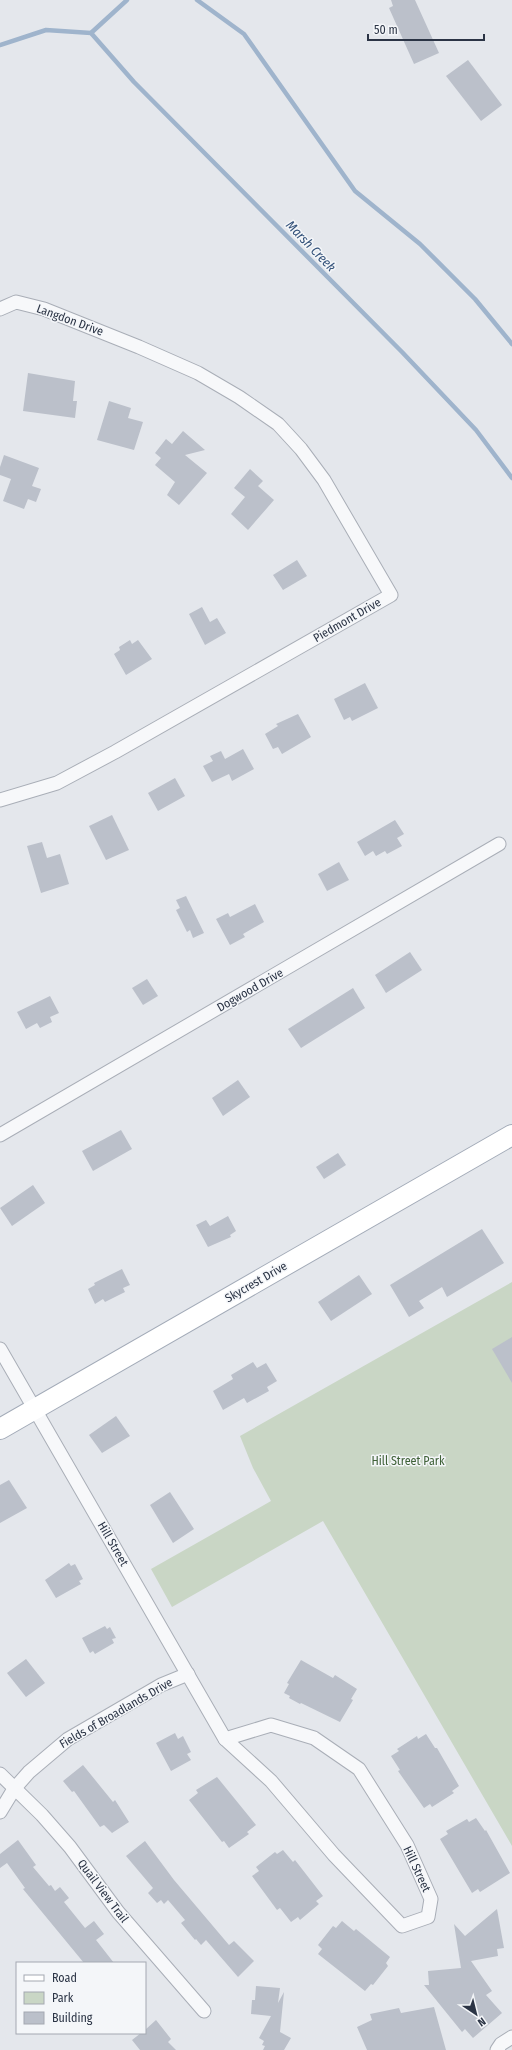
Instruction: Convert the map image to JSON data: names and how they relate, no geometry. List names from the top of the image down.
{
  "streets": {
    "main road": ["Skycrest Drive"],
    "street": [
      "Langdon Drive",
      "Piedmont Drive",
      "Dogwood Drive",
      "Hill Street",
      "Fields of Broadlands Drive",
      "Quail View Trail"
    ]
  },
  "crossings": [
    ["Langdon Drive", "Piedmont Drive"],
    ["Skycrest Drive", "Hill Street"],
    ["Hill Street", "Fields of Broadlands Drive"],
    ["Fields of Broadlands Drive", "Quail View Trail"]
  ],
  "water": ["Marsh Creek"],
  "parks": ["Hill Street Park"],
  "legend": ["Road", "Park", "Building"],
  "scale_bar": "50 m",
  "north": "bottom right"
}
